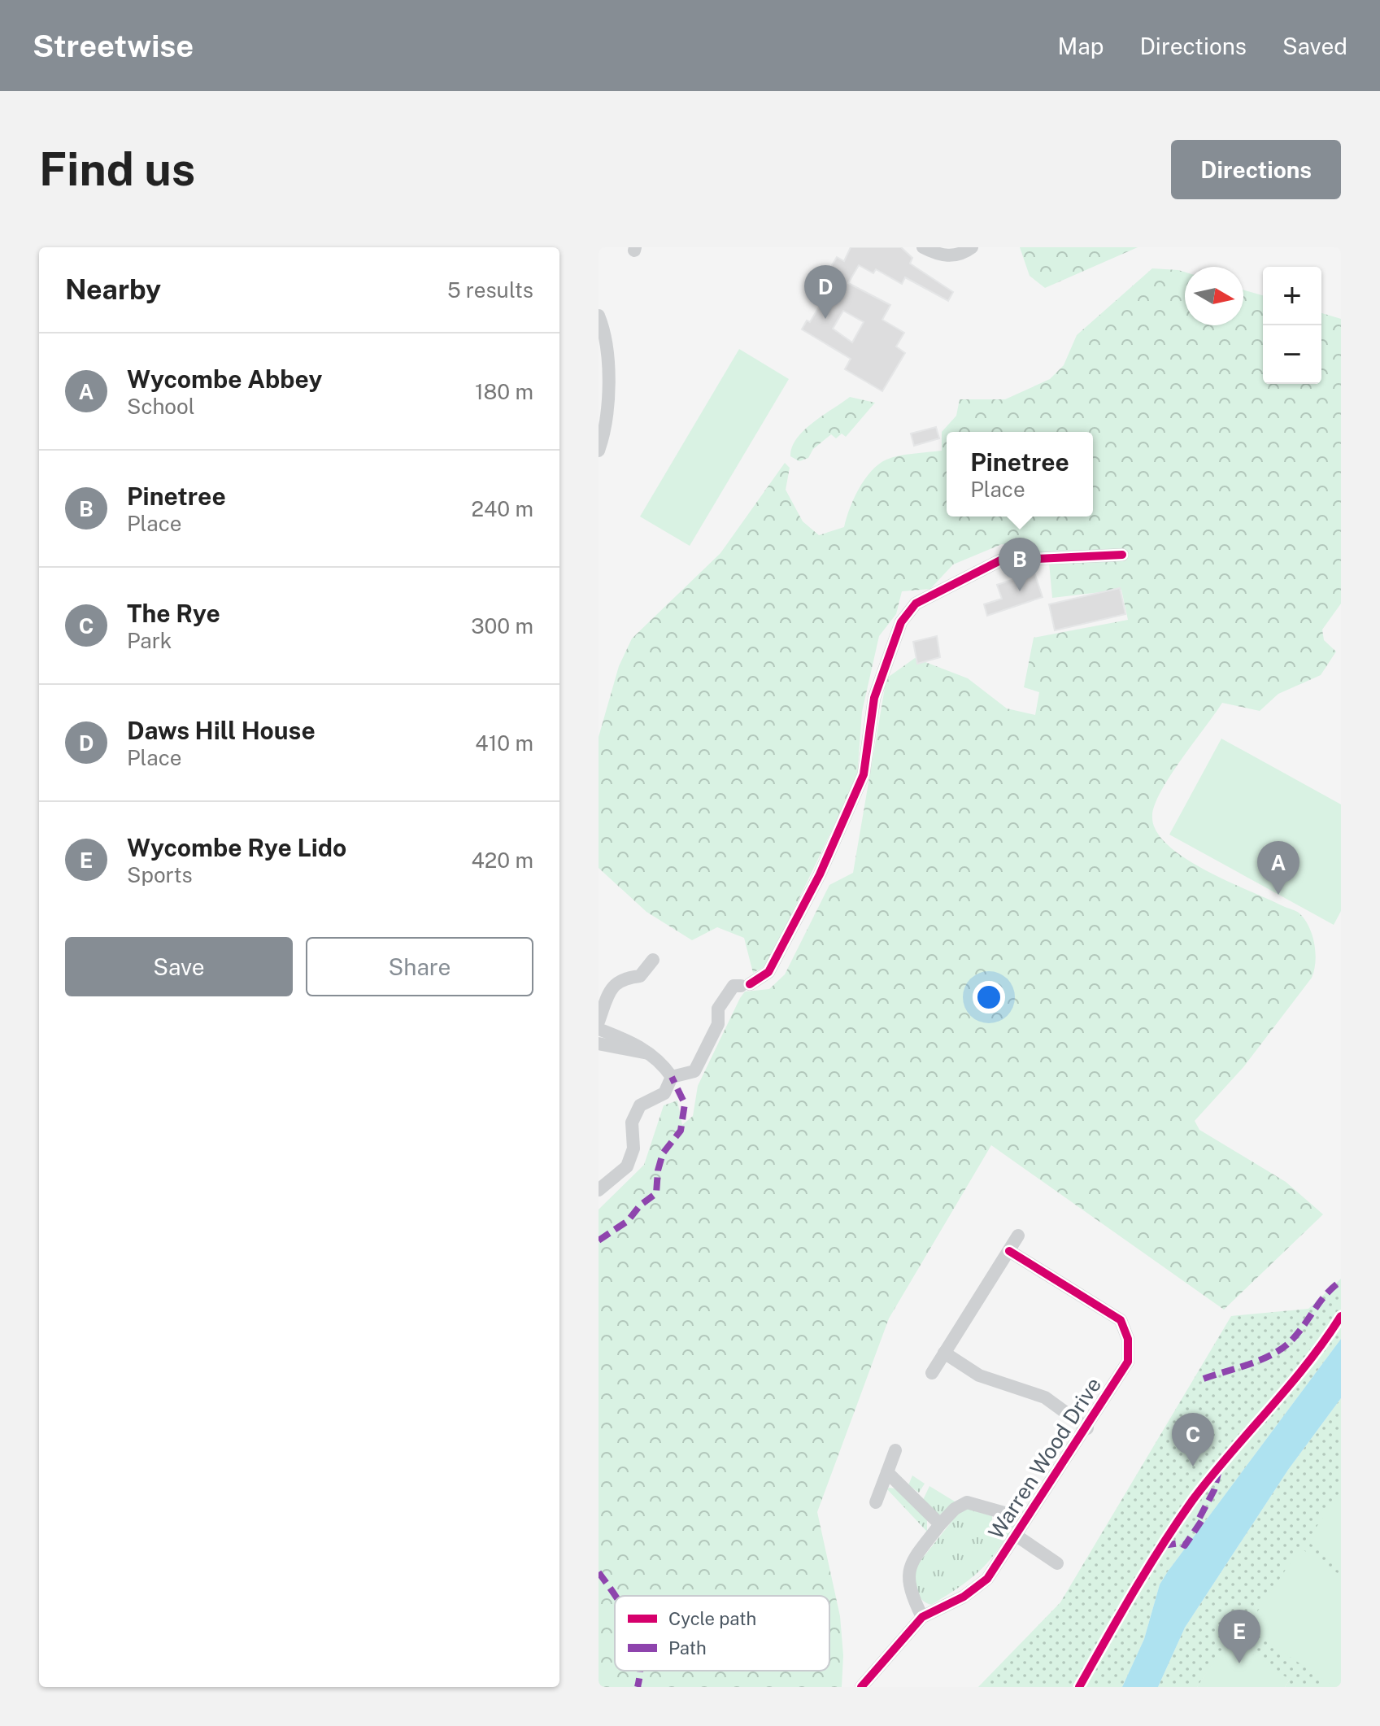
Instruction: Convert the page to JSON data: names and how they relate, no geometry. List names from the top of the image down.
{
  "streets": {
    "street": ["Warren Wood Drive"]
  },
  "legend": ["Cycle path", "Path"],
  "north": "right",
  "page": {
    "header": "Streetwise",
    "nav": ["Map", "Directions", "Saved"],
    "buttons": [
      "Directions",
      ["Save", "Share"]
    ],
    "title": "Find us",
    "heading": ["Nearby", "5 results"],
    "pins": [
      "D",
      "B",
      "A",
      "C",
      "E"
    ],
    "map_buttons": ["+", "−"],
    "list": [
      {
        "mark": "A",
        "name": "Wycombe Abbey",
        "note": "School",
        "value": "180 m"
      },
      {
        "mark": "B",
        "name": "Pinetree",
        "note": "Place",
        "value": "240 m"
      },
      {
        "mark": "C",
        "name": "The Rye",
        "note": "Park",
        "value": "300 m"
      },
      {
        "mark": "D",
        "name": "Daws Hill House",
        "note": "Place",
        "value": "410 m"
      },
      {
        "mark": "E",
        "name": "Wycombe Rye Lido",
        "note": "Sports",
        "value": "420 m"
      }
    ],
    "popup": ["Pinetree", "Place"]
  }
}
